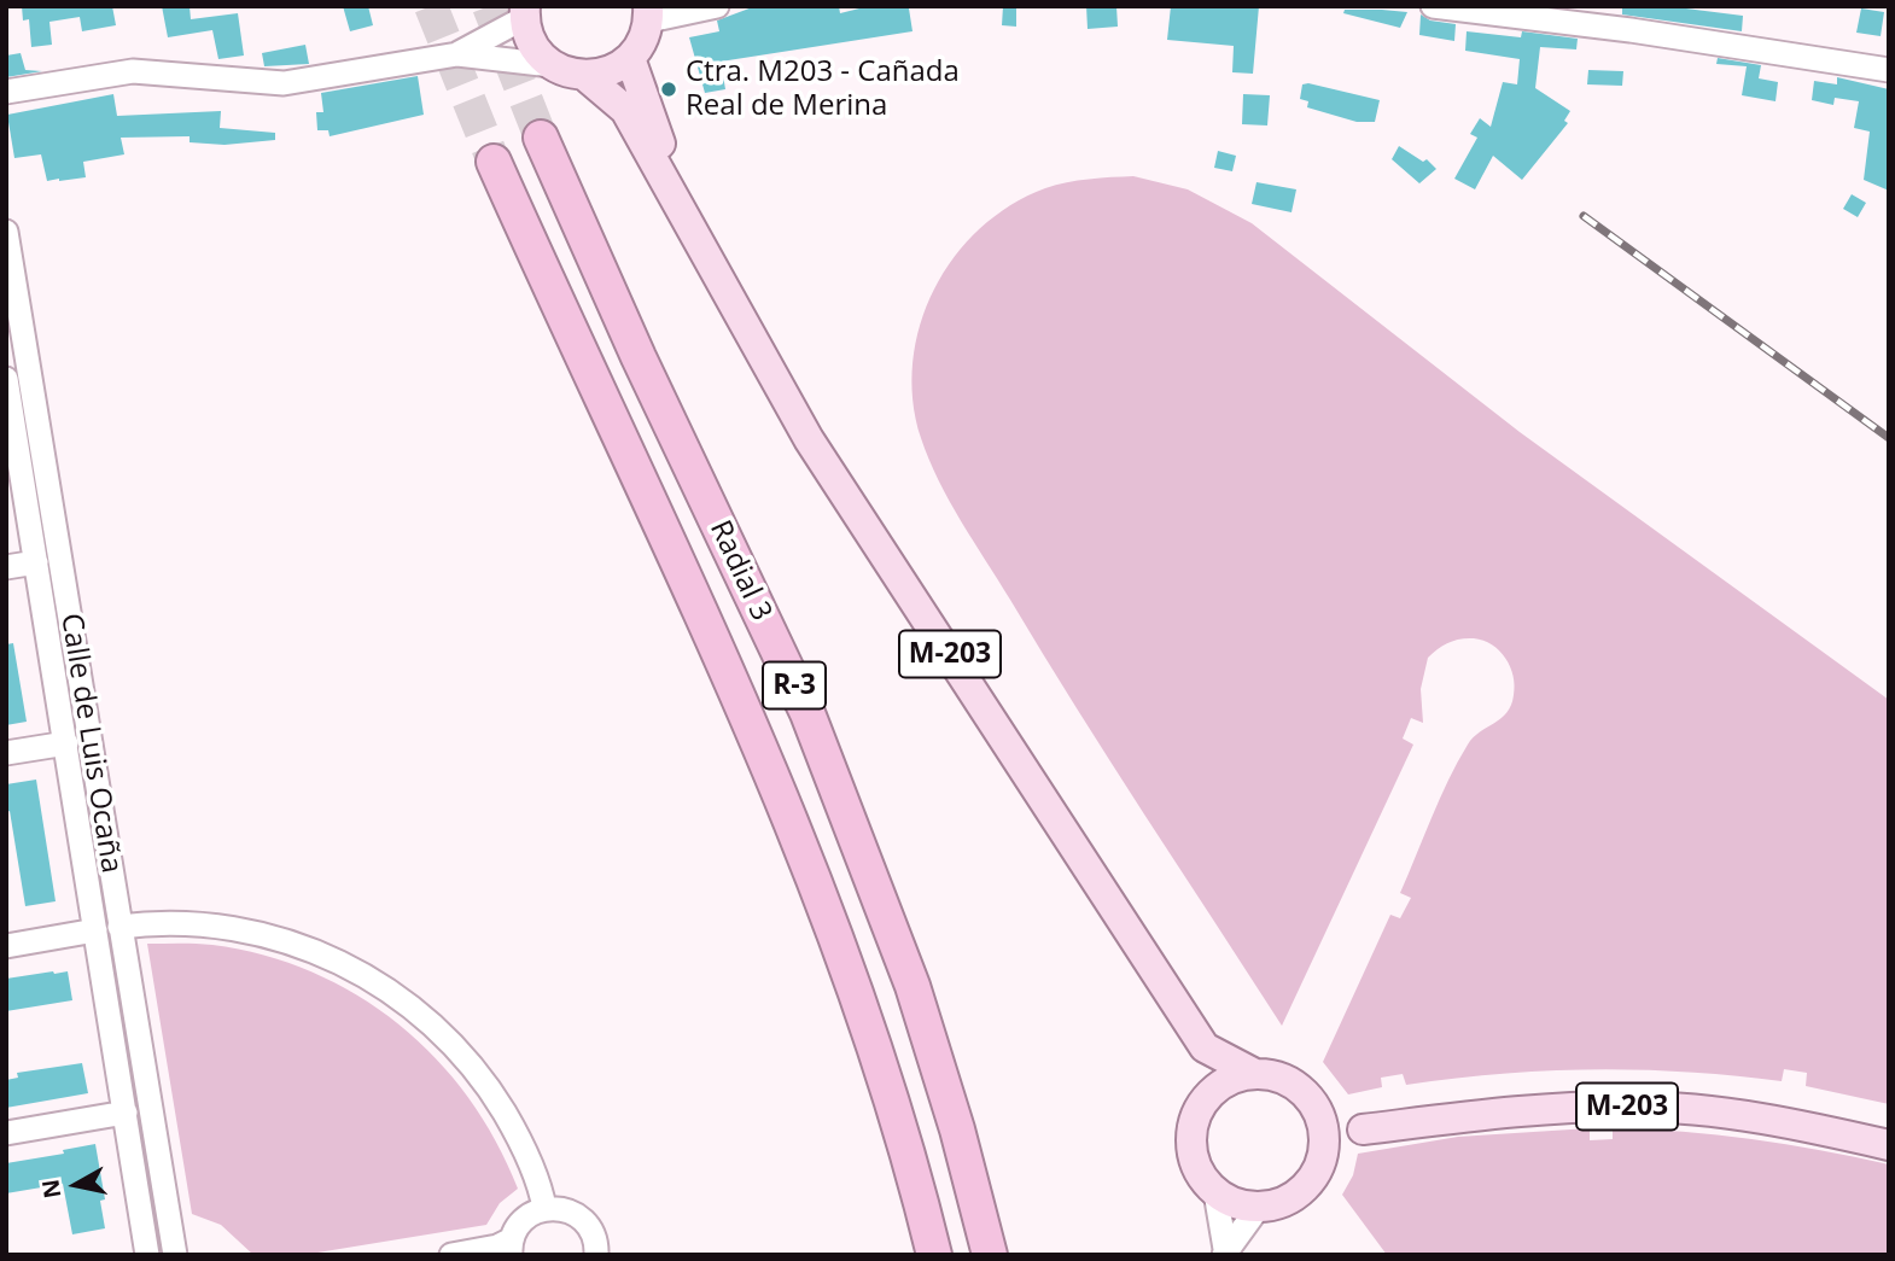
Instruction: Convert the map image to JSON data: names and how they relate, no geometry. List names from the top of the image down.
{
  "streets": {
    "highway": ["Radial 3", "R-3"],
    "main road": ["M-203"],
    "street": ["Calle de Luis Ocaña"]
  },
  "places": ["Ctra. M203 - Cañada Real de Merina"],
  "north": "left"
}
